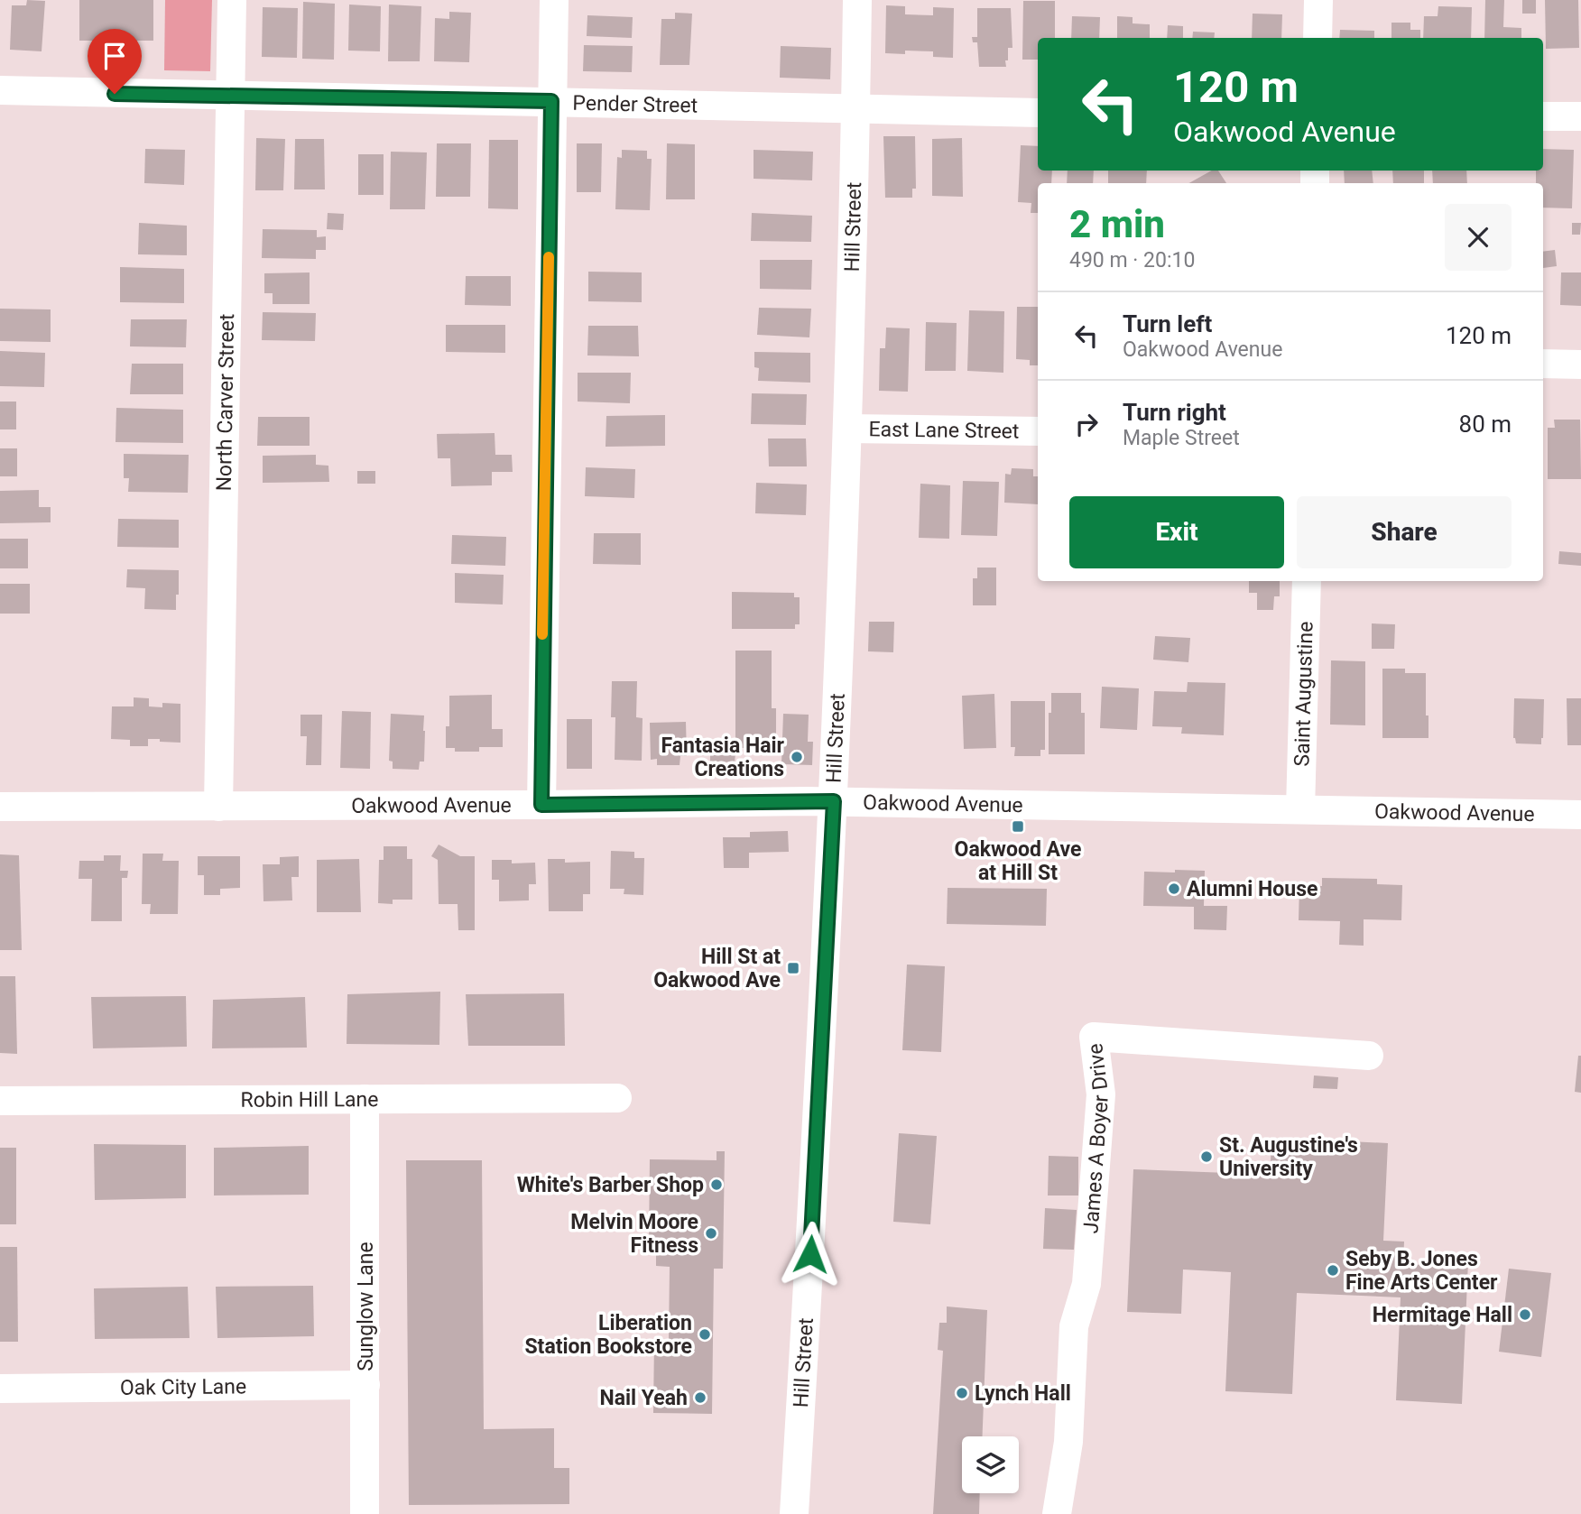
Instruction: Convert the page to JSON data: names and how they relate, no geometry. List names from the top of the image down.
{
  "streets": {
    "street": [
      "Pender Street",
      "Hill Street",
      "North Carver Street",
      "East Lane Street",
      "Saint Augustine",
      "Oakwood Avenue",
      "Robin Hill Lane",
      "James A Boyer Drive",
      "Sunglow Lane",
      "Oak City Lane"
    ]
  },
  "crossings": [
    ["Pender Street", "Hill Street"],
    ["Pender Street", "North Carver Street"],
    ["Hill Street", "East Lane Street"],
    ["Hill Street", "Oakwood Avenue"],
    ["North Carver Street", "Oakwood Avenue"],
    ["Saint Augustine", "Oakwood Avenue"],
    ["Robin Hill Lane", "Sunglow Lane"],
    ["Sunglow Lane", "Oak City Lane"]
  ],
  "places": {
    "other": [
      "Fantasia Hair Creations",
      "Alumni House",
      "St. Augustine's University",
      "White's Barber Shop",
      "Melvin Moore Fitness",
      "Seby B. Jones Fine Arts Center",
      "Hermitage Hall",
      "Liberation Station Bookstore",
      "Lynch Hall",
      "Nail Yeah"
    ],
    "transit": ["Oakwood Ave at Hill St", "Hill St at Oakwood Ave"]
  },
  "page": {
    "turn": ["120 m", "Oakwood Avenue"],
    "heading": ["2 min", "490 m · 20:10"],
    "list": [
      {
        "name": "Turn left",
        "note": "Oakwood Avenue",
        "value": "120 m"
      },
      {
        "name": "Turn right",
        "note": "Maple Street",
        "value": "80 m"
      }
    ],
    "buttons": ["Exit", "Share"]
  }
}
